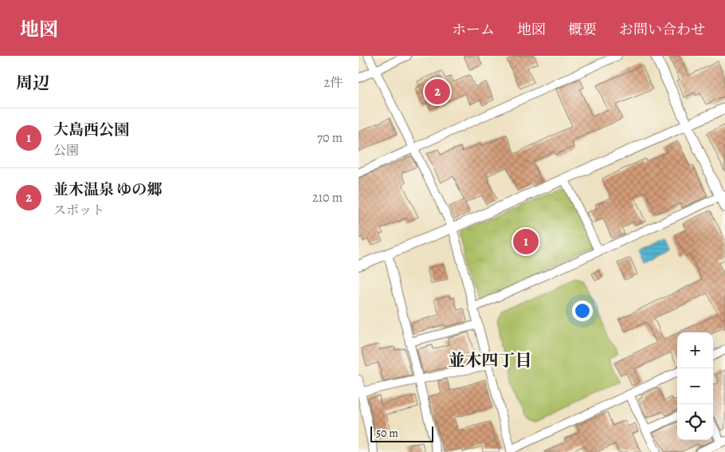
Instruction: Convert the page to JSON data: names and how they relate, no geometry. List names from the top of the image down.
{
  "districts": ["並木四丁目"],
  "scale_bar": "50 m",
  "page": {
    "header": "地図",
    "nav": [
      "ホーム",
      "地図",
      "概要",
      "お問い合わせ"
    ],
    "heading": ["周辺", "2件"],
    "pins": ["2", "1"],
    "list": [
      {
        "mark": "1",
        "name": "大島西公園",
        "note": "公園",
        "value": "70 m"
      },
      {
        "mark": "2",
        "name": "並木温泉 ゆの郷",
        "note": "スポット",
        "value": "210 m"
      }
    ],
    "map_buttons": ["+", "−"],
    "scale": "50 m"
  }
}
